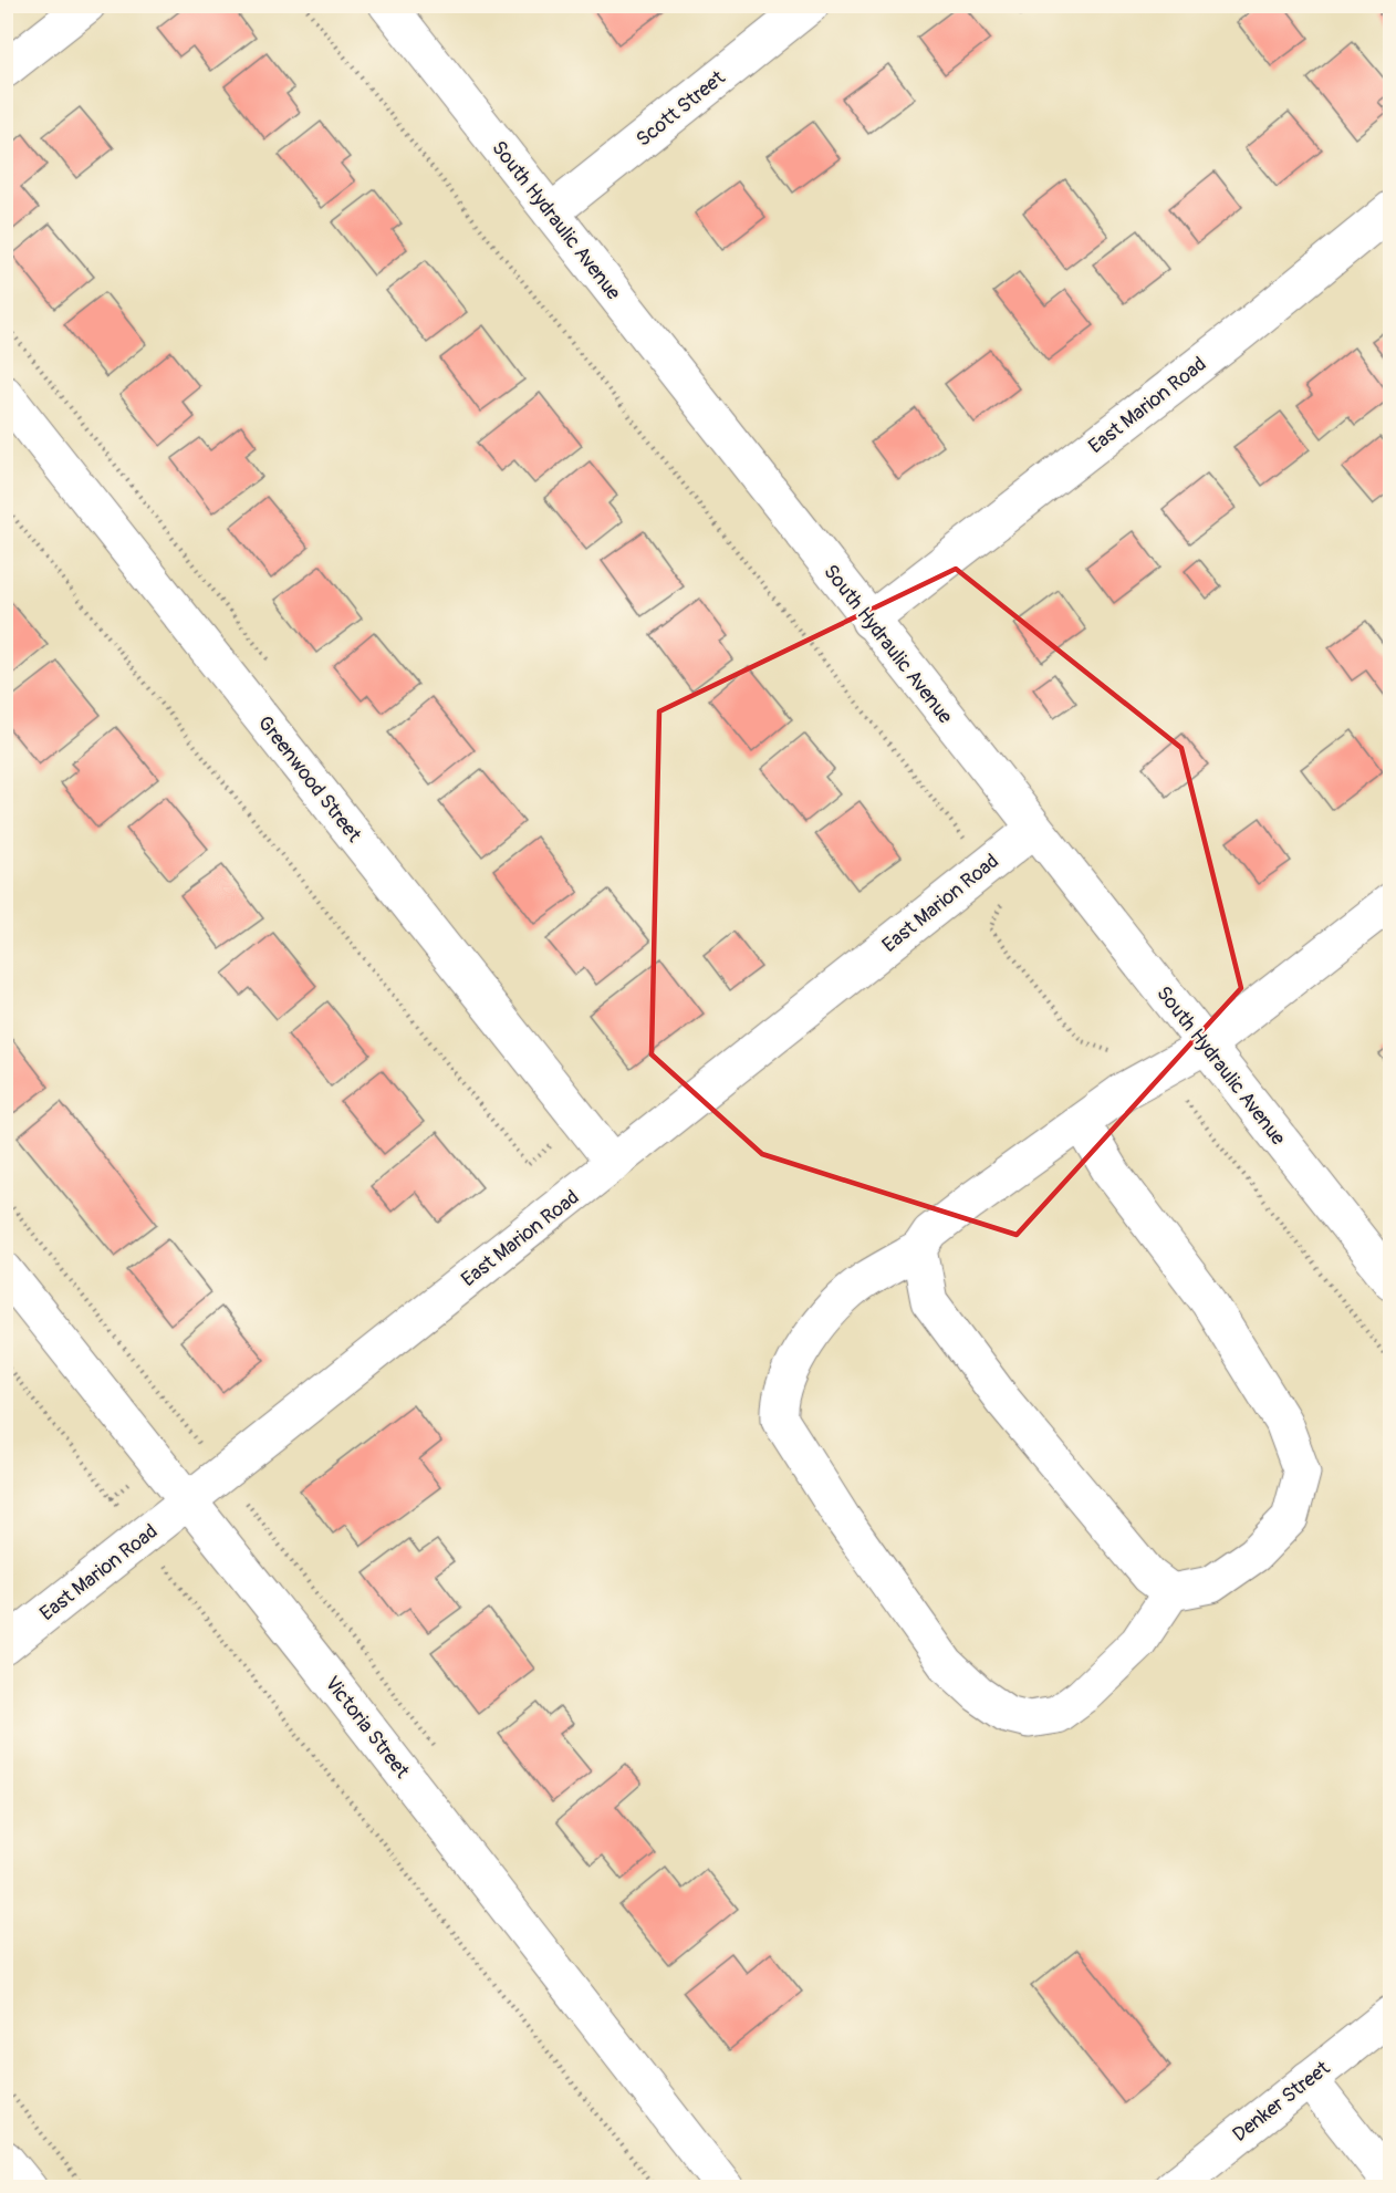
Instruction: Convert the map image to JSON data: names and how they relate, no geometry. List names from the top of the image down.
{
  "streets": {
    "street": [
      "Scott Street",
      "South Hydraulic Avenue",
      "East Marion Road",
      "Greenwood Street",
      "Victoria Street",
      "Denker Street"
    ]
  },
  "crossings": [
    ["Scott Street", "South Hydraulic Avenue"],
    ["South Hydraulic Avenue", "East Marion Road"],
    ["East Marion Road", "Greenwood Street"],
    ["East Marion Road", "Victoria Street"]
  ]
}
